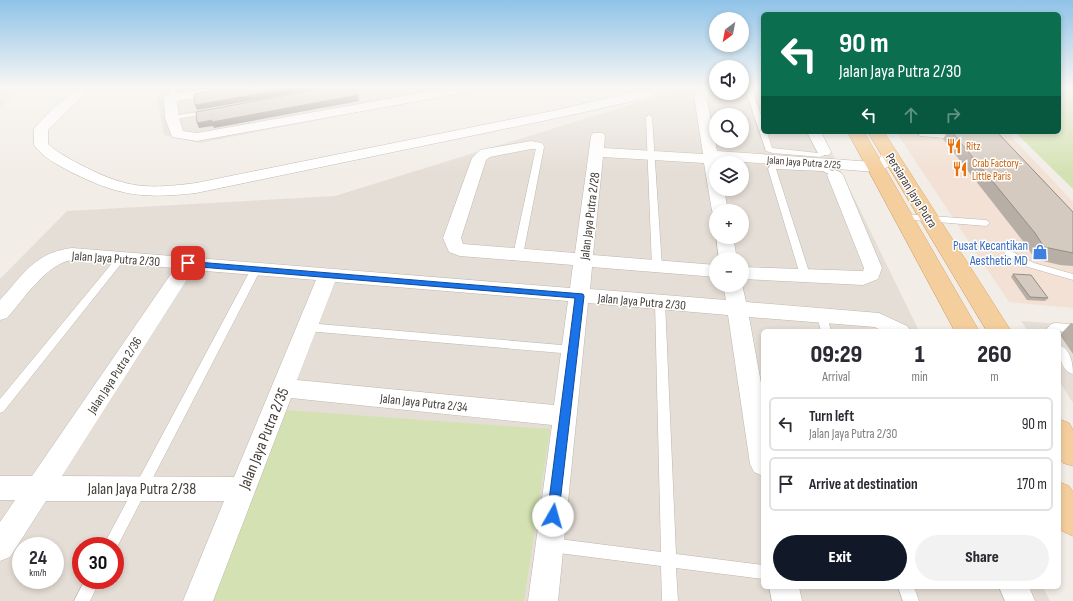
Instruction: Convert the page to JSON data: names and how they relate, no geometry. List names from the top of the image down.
{
  "streets": {
    "main road": ["Persiaran Jaya Putra"],
    "street": [
      "Jalan Jaya Putra 2/25",
      "Jalan Jaya Putra 2/28",
      "Jalan Jaya Putra 2/30",
      "Jalan Jaya Putra 2/36",
      "Jalan Jaya Putra 2/34",
      "Jalan Jaya Putra 2/35",
      "Jalan Jaya Putra 2/38"
    ]
  },
  "crossings": [
    ["Jalan Jaya Putra 2/25", "Persiaran Jaya Putra"],
    ["Jalan Jaya Putra 2/25", "Jalan Jaya Putra 2/28"],
    ["Jalan Jaya Putra 2/28", "Jalan Jaya Putra 2/30"],
    ["Jalan Jaya Putra 2/28", "Jalan Jaya Putra 2/34"],
    ["Jalan Jaya Putra 2/30", "Jalan Jaya Putra 2/36"],
    ["Jalan Jaya Putra 2/30", "Jalan Jaya Putra 2/35"],
    ["Jalan Jaya Putra 2/36", "Jalan Jaya Putra 2/38"],
    ["Jalan Jaya Putra 2/34", "Jalan Jaya Putra 2/35"],
    ["Jalan Jaya Putra 2/35", "Jalan Jaya Putra 2/38"]
  ],
  "places": {
    "restaurant": ["Ritz", "Crab Factory- Little Paris"],
    "shop": ["Pusat Kecantikan Aesthetic MD"]
  },
  "north": "bottom left",
  "page": {
    "map_buttons": ["+", "−"],
    "turn": ["90 m", "Jalan Jaya Putra 2/30"],
    "eta": [
      "09:29",
      "Arrival",
      "1",
      "min",
      "260",
      "m"
    ],
    "list": [
      {
        "name": "Turn left",
        "note": "Jalan Jaya Putra 2/30",
        "value": "90 m"
      },
      {
        "name": "Arrive at destination",
        "value": "170 m"
      }
    ],
    "buttons": ["Exit", "Share"],
    "speed": "24 km/h",
    "limit": "30"
  }
}
